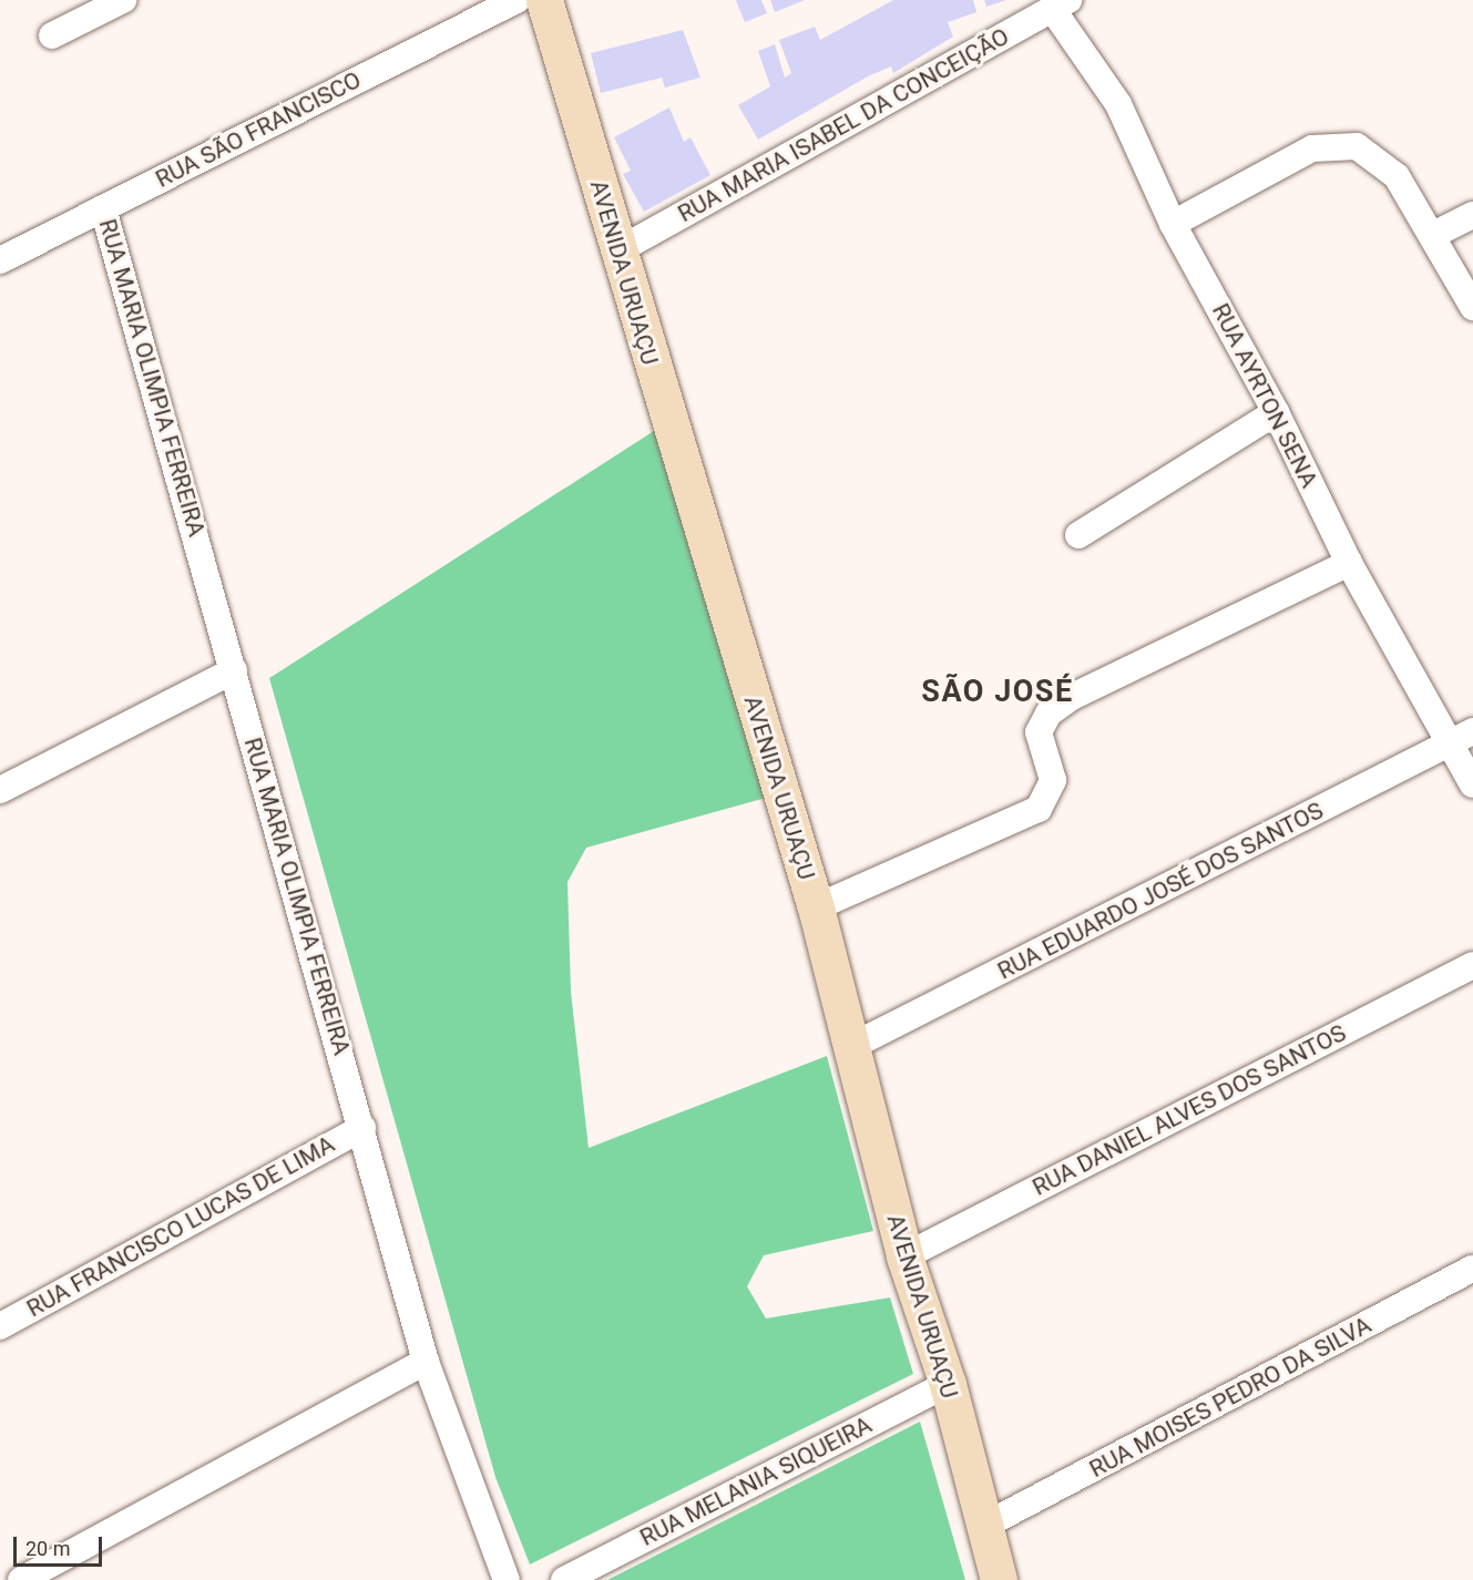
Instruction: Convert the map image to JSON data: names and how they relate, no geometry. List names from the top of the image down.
{
  "streets": {
    "street": [
      "RUA MARIA ISABEL DA CONCEIÇÃO",
      "RUA SÃO FRANCISCO",
      "AVENIDA URUAÇU",
      "RUA MARIA OLIMPIA FERREIRA",
      "RUA AYRTON SENA",
      "RUA EDUARDO JOSÉ DOS SANTOS",
      "RUA DANIEL ALVES DOS SANTOS",
      "RUA FRANCISCO LUCAS DE LIMA",
      "RUA MOISES PEDRO DA SILVA",
      "RUA MELANIA SIQUEIRA"
    ]
  },
  "crossings": [
    ["RUA MARIA ISABEL DA CONCEIÇÃO", "AVENIDA URUAÇU"],
    ["RUA MARIA ISABEL DA CONCEIÇÃO", "RUA AYRTON SENA"],
    ["RUA SÃO FRANCISCO", "RUA MARIA OLIMPIA FERREIRA"],
    ["AVENIDA URUAÇU", "RUA EDUARDO JOSÉ DOS SANTOS"],
    ["AVENIDA URUAÇU", "RUA DANIEL ALVES DOS SANTOS"],
    ["AVENIDA URUAÇU", "RUA MOISES PEDRO DA SILVA"],
    ["AVENIDA URUAÇU", "RUA MELANIA SIQUEIRA"],
    ["RUA MARIA OLIMPIA FERREIRA", "RUA FRANCISCO LUCAS DE LIMA"],
    ["RUA AYRTON SENA", "RUA EDUARDO JOSÉ DOS SANTOS"]
  ],
  "districts": ["SÃO JOSÉ"],
  "scale_bar": "20 m"
}
